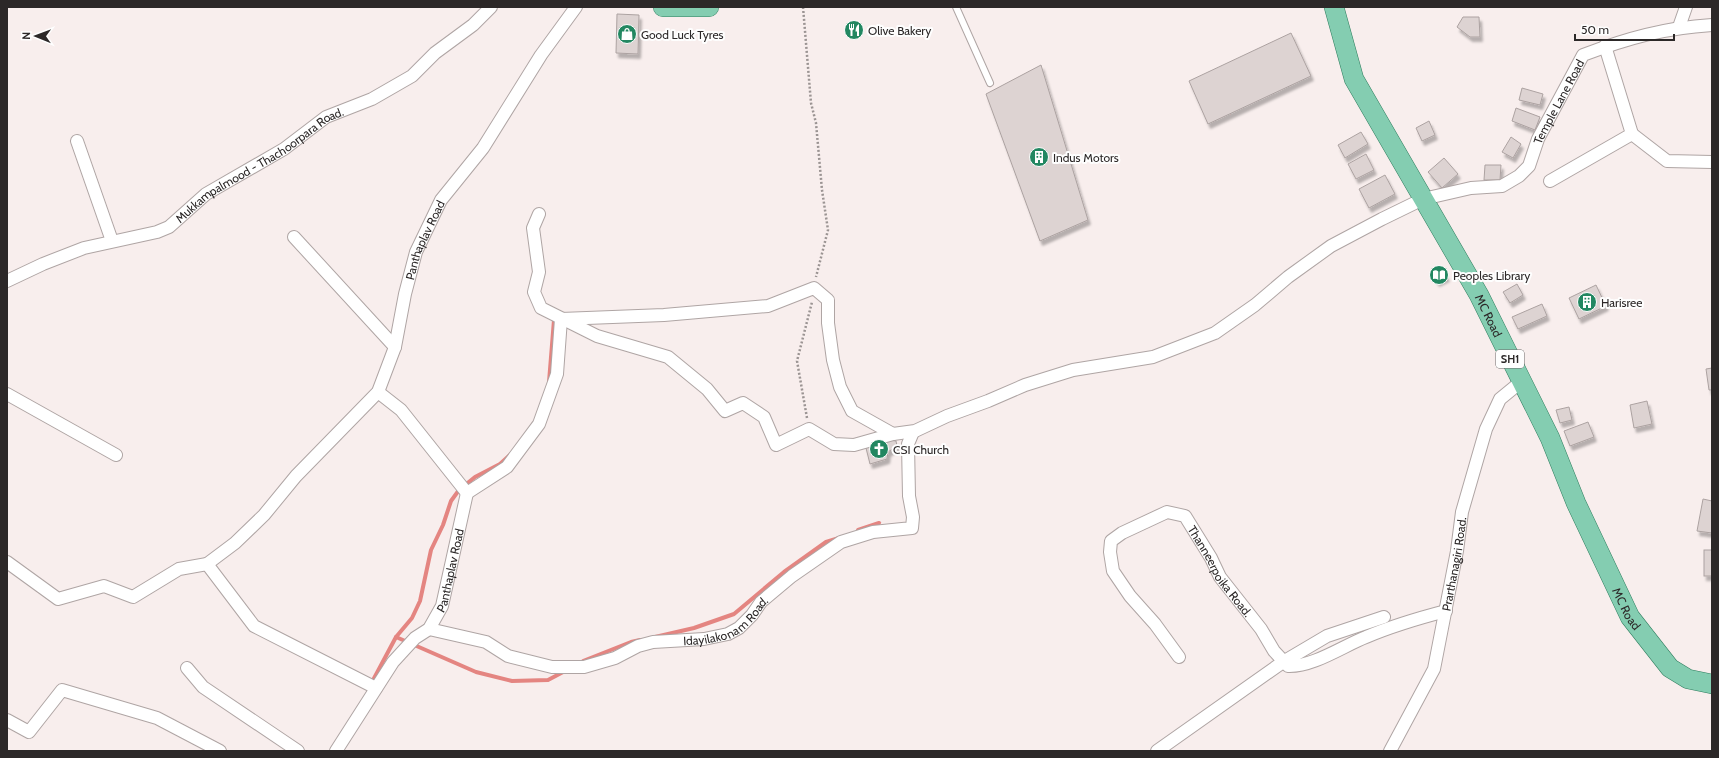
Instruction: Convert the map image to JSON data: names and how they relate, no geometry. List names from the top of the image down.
{
  "streets": {
    "main road": ["MC Road", "SH1"],
    "street": [
      "Temple Lane Road",
      "Mukkampalmood - Thachoorpara Road.",
      "Panthaplav Road",
      "Prarthanagiri Road.",
      "Thanneerpoika Road.",
      "Idayilakonam Road."
    ]
  },
  "crossings": [
    ["Temple Lane Road", "MC Road"],
    ["Temple Lane Road", "Idayilakonam Road."],
    ["Panthaplav Road", "Idayilakonam Road."],
    ["MC Road", "Prarthanagiri Road."]
  ],
  "places": {
    "restaurant": ["Olive Bakery"],
    "shop": ["Good Luck Tyres"],
    "building": ["Indus Motors", "Harisree"],
    "library": ["Peoples Library"],
    "church": ["CSI Church"]
  },
  "scale_bar": "50 m",
  "north": "left"
}
